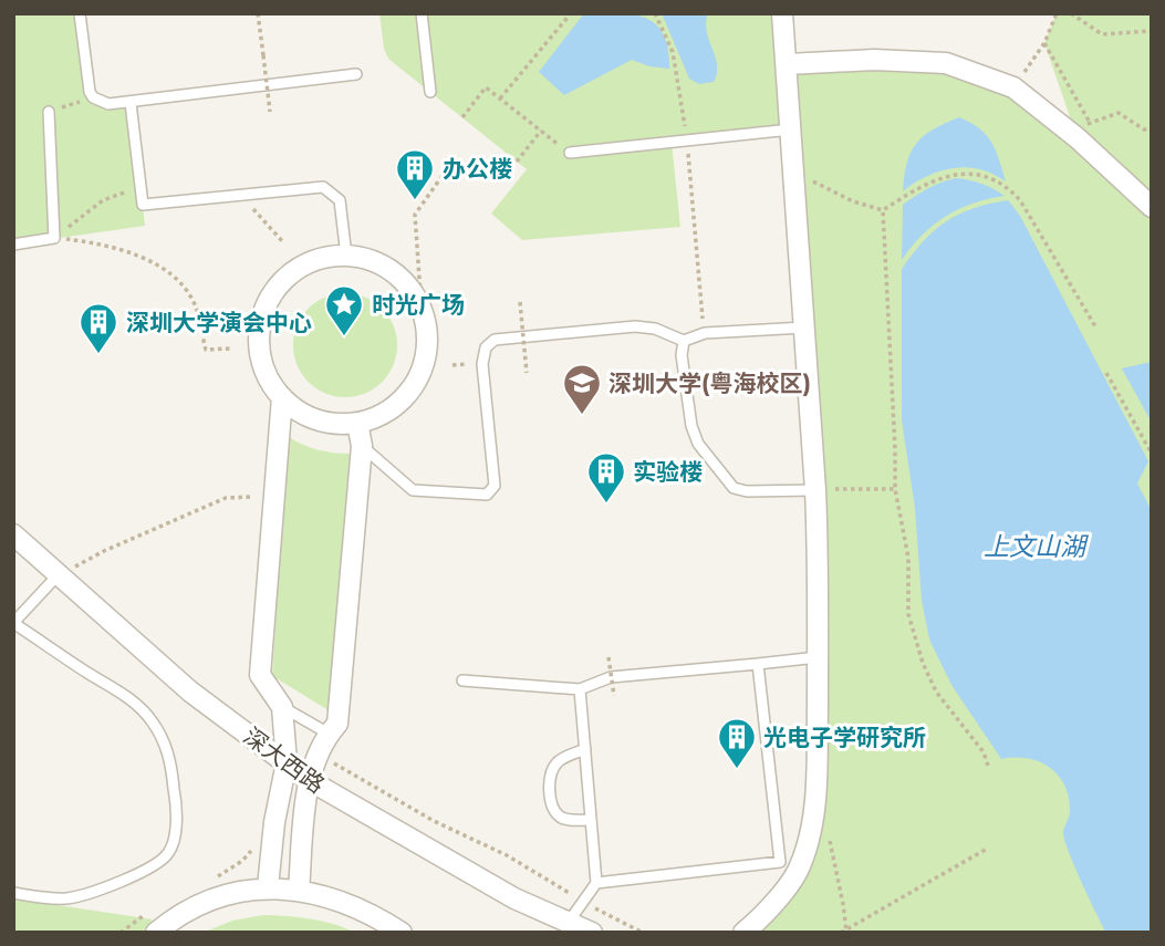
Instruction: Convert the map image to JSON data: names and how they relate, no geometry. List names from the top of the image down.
{
  "streets": {
    "street": ["深大西路"]
  },
  "water": ["上文山湖"],
  "places": {
    "building": [
      "办公楼",
      "深圳大学演会中心",
      "实验楼",
      "光电子学研究所"
    ],
    "place": ["时光广场"],
    "school or university": ["深圳大学(粤海校区)"]
  }
}
